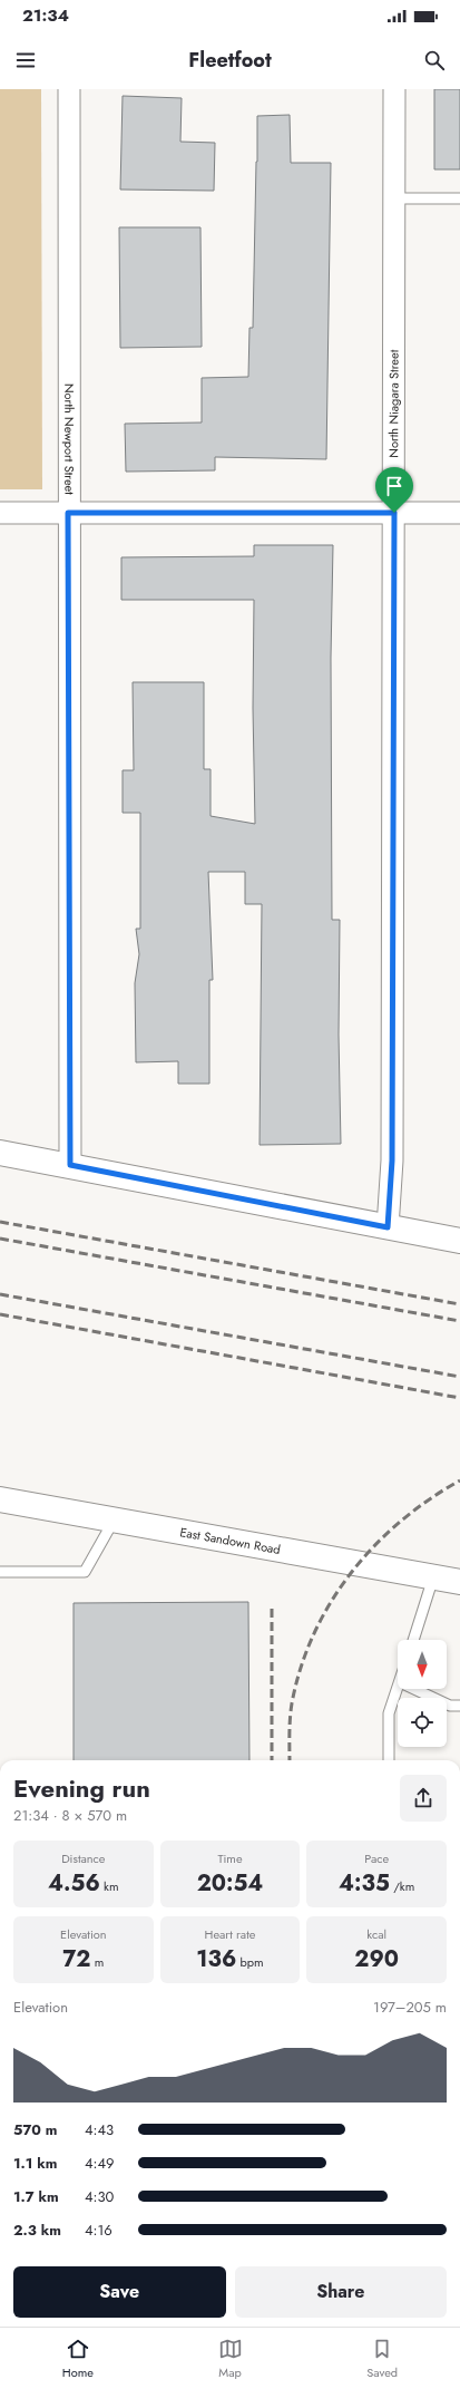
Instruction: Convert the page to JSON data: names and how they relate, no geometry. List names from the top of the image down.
{
  "streets": {
    "street": ["North Niagara Street", "North Newport Street", "East Sandown Road"]
  },
  "north": "bottom",
  "page": {
    "status": "21:34",
    "header": "Fleetfoot",
    "heading": ["Evening run", "21:34 · 8 × 570 m"],
    "stats": [
      ["Distance", "4.56 km"],
      ["Time", "20:54"],
      ["Pace", "4:35 /km"],
      ["Elevation", "72 m"],
      ["Heart rate", "136 bpm"],
      ["kcal", "290"]
    ],
    "chart": ["Elevation", "197–205 m"],
    "list": [
      {
        "name": "570 m",
        "note": "4:43"
      },
      {
        "name": "1.1 km",
        "note": "4:49"
      },
      {
        "name": "1.7 km",
        "note": "4:30"
      },
      {
        "name": "2.3 km",
        "note": "4:16"
      }
    ],
    "buttons": ["Save", "Share"],
    "tabs": ["Home", "Map", "Saved"]
  }
}
